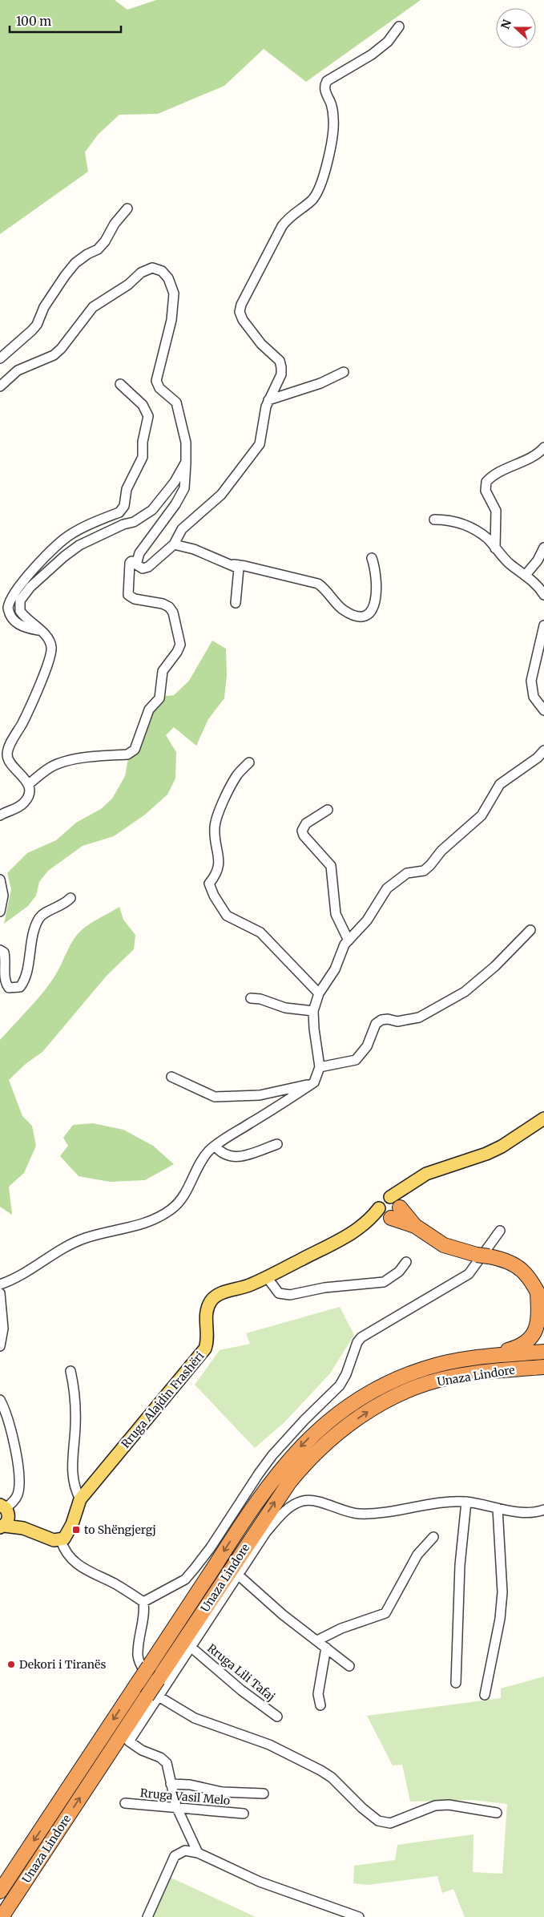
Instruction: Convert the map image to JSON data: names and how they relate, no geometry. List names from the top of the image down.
{
  "streets": {
    "highway": ["Unaza Lindore"],
    "main road": ["Rruga Alajdin Frashëri"],
    "street": ["Rruga Lili Tafaj", "Rruga Vasil Melo"]
  },
  "places": {
    "transit": ["to Shëngjergj"],
    "other": ["Dekori i Tiranës"]
  },
  "scale_bar": "100 m",
  "north": "left"
}
